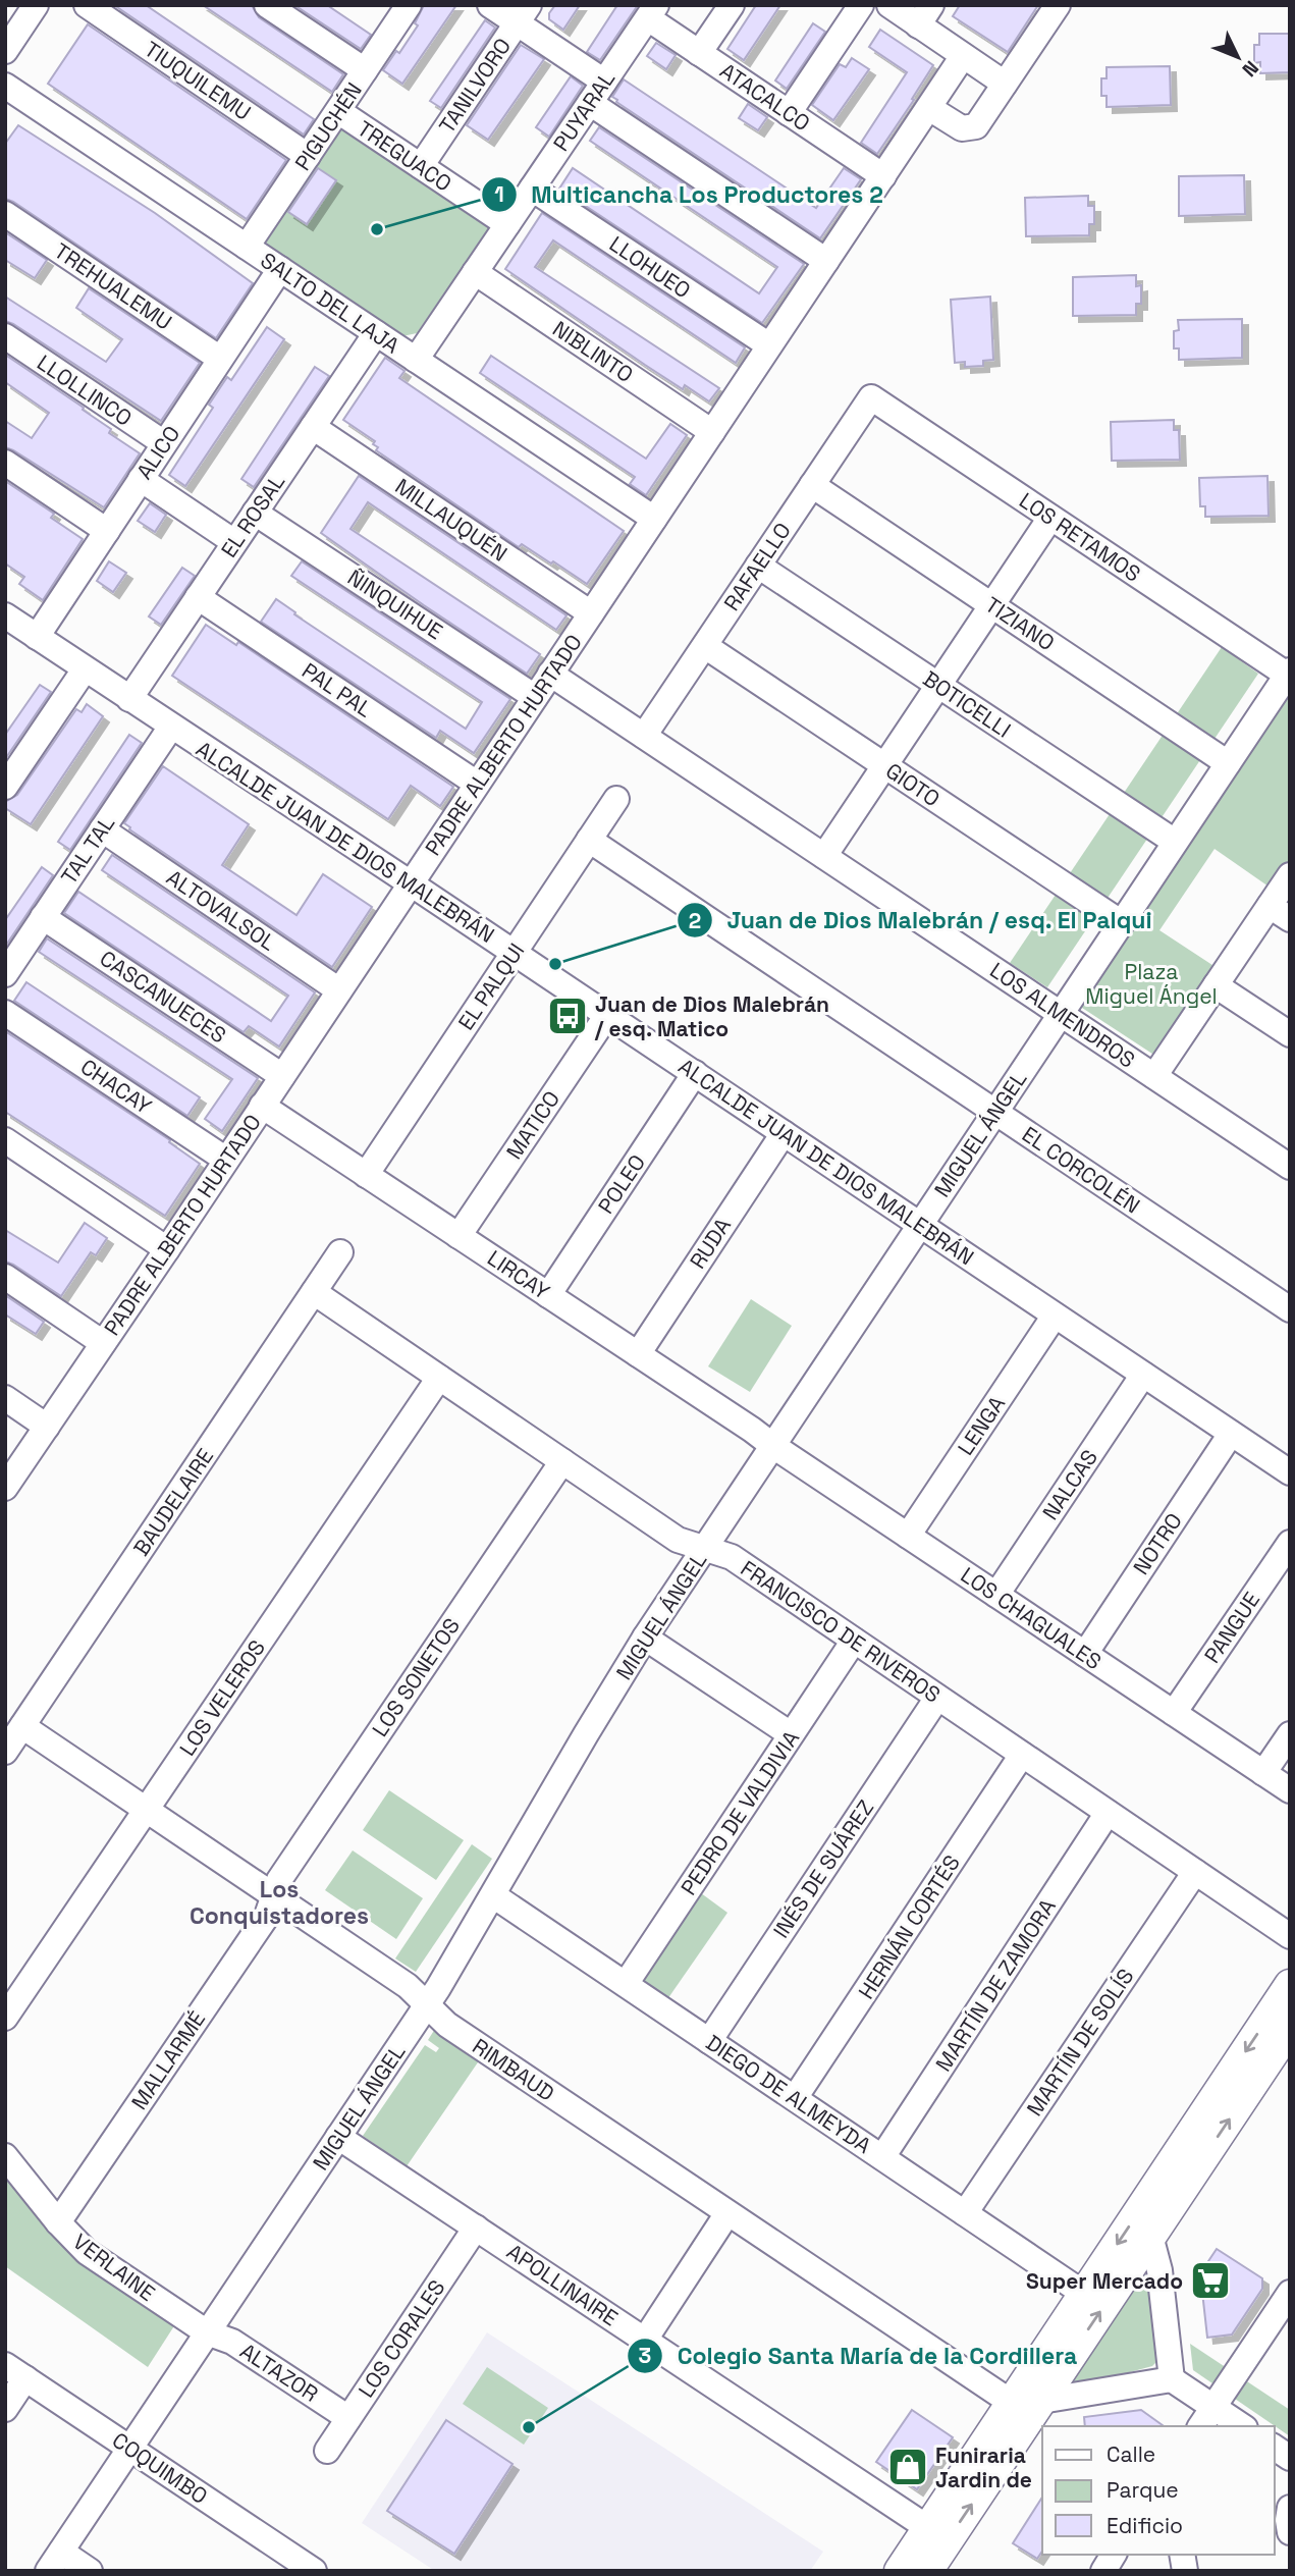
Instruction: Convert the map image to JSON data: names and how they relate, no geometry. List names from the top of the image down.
{
  "streets": {
    "street": [
      "TIUQUILEMU",
      "TANILVORO",
      "ATACALCO",
      "PUYARAL",
      "PIGUCHÉN",
      "TREGUACO",
      "LLOHUEO",
      "TREHUALEMU",
      "SALTO DEL LAJA",
      "NIBLINTO",
      "LLOLLINCO",
      "ALICO",
      "EL ROSAL",
      "MILLAUQUÉN",
      "LOS RETAMOS",
      "RAFAELLO",
      "ÑINQUIHUE",
      "TIZIANO",
      "PAL PAL",
      "BOTICELLI",
      "PADRE ALBERTO HURTADO",
      "GIOTO",
      "ALCALDE JUAN DE DIOS MALEBRÁN",
      "TAL TAL",
      "ALTOVALSOL",
      "EL PALQUI",
      "CASCANUECES",
      "LOS ALMENDROS",
      "CHACAY",
      "MATICO",
      "MIGUEL ÁNGEL",
      "EL CORCOLÉN",
      "POLEO",
      "RUDA",
      "LIRCAY",
      "LENGA",
      "NALCAS",
      "BAUDELAIRE",
      "NOTRO",
      "LOS CHAGUALES",
      "PANGUE",
      "FRANCISCO DE RIVEROS",
      "LOS SONETOS",
      "LOS VELEROS",
      "PEDRO DE VALDIVIA",
      "INÉS DE SUÁREZ",
      "HERNÁN CORTÉS",
      "MARTÍN DE ZAMORA",
      "MARTÍN DE SOLÍS",
      "MALLARMÉ",
      "RIMBAUD",
      "DIEGO DE ALMEYDA",
      "VERLAINE",
      "APOLLINAIRE",
      "LOS CORALES",
      "ALTAZOR",
      "COQUIMBO"
    ]
  },
  "crossings": [
    ["TIUQUILEMU", "PIGUCHÉN"],
    ["TANILVORO", "TREGUACO"],
    ["ATACALCO", "PUYARAL"],
    ["ATACALCO", "PADRE ALBERTO HURTADO"],
    ["PUYARAL", "TREGUACO"],
    ["PUYARAL", "LLOHUEO"],
    ["PUYARAL", "SALTO DEL LAJA"],
    ["PUYARAL", "NIBLINTO"],
    ["PIGUCHÉN", "TREGUACO"],
    ["PIGUCHÉN", "SALTO DEL LAJA"],
    ["LLOHUEO", "PADRE ALBERTO HURTADO"],
    ["TREHUALEMU", "ALICO"],
    ["SALTO DEL LAJA", "ALICO"],
    ["SALTO DEL LAJA", "EL ROSAL"],
    ["SALTO DEL LAJA", "PADRE ALBERTO HURTADO"],
    ["NIBLINTO", "PADRE ALBERTO HURTADO"],
    ["LLOLLINCO", "ALICO"],
    ["ALICO", "ALCALDE JUAN DE DIOS MALEBRÁN"],
    ["EL ROSAL", "MILLAUQUÉN"],
    ["EL ROSAL", "ÑINQUIHUE"],
    ["EL ROSAL", "PAL PAL"],
    ["EL ROSAL", "ALCALDE JUAN DE DIOS MALEBRÁN"],
    ["MILLAUQUÉN", "PADRE ALBERTO HURTADO"],
    ["LOS RETAMOS", "RAFAELLO"],
    ["LOS RETAMOS", "MIGUEL ÁNGEL"],
    ["RAFAELLO", "TIZIANO"],
    ["RAFAELLO", "BOTICELLI"],
    ["RAFAELLO", "GIOTO"],
    ["RAFAELLO", "LOS ALMENDROS"],
    ["ÑINQUIHUE", "PADRE ALBERTO HURTADO"],
    ["TIZIANO", "MIGUEL ÁNGEL"],
    ["PAL PAL", "PADRE ALBERTO HURTADO"],
    ["BOTICELLI", "MIGUEL ÁNGEL"],
    ["PADRE ALBERTO HURTADO", "ALCALDE JUAN DE DIOS MALEBRÁN"],
    ["PADRE ALBERTO HURTADO", "ALTOVALSOL"],
    ["PADRE ALBERTO HURTADO", "CASCANUECES"],
    ["PADRE ALBERTO HURTADO", "LOS ALMENDROS"],
    ["PADRE ALBERTO HURTADO", "CHACAY"],
    ["PADRE ALBERTO HURTADO", "LIRCAY"],
    ["GIOTO", "MIGUEL ÁNGEL"],
    ["ALCALDE JUAN DE DIOS MALEBRÁN", "TAL TAL"],
    ["ALCALDE JUAN DE DIOS MALEBRÁN", "EL PALQUI"],
    ["ALCALDE JUAN DE DIOS MALEBRÁN", "MATICO"],
    ["ALCALDE JUAN DE DIOS MALEBRÁN", "MIGUEL ÁNGEL"],
    ["ALCALDE JUAN DE DIOS MALEBRÁN", "POLEO"],
    ["ALCALDE JUAN DE DIOS MALEBRÁN", "RUDA"],
    ["ALCALDE JUAN DE DIOS MALEBRÁN", "LENGA"],
    ["ALCALDE JUAN DE DIOS MALEBRÁN", "NALCAS"],
    ["ALCALDE JUAN DE DIOS MALEBRÁN", "NOTRO"],
    ["TAL TAL", "ALTOVALSOL"],
    ["TAL TAL", "CASCANUECES"],
    ["EL PALQUI", "EL CORCOLÉN"],
    ["EL PALQUI", "LIRCAY"],
    ["LOS ALMENDROS", "MIGUEL ÁNGEL"],
    ["MATICO", "LIRCAY"],
    ["MIGUEL ÁNGEL", "EL CORCOLÉN"],
    ["MIGUEL ÁNGEL", "LIRCAY"],
    ["MIGUEL ÁNGEL", "LOS CHAGUALES"],
    ["MIGUEL ÁNGEL", "FRANCISCO DE RIVEROS"],
    ["MIGUEL ÁNGEL", "RIMBAUD"],
    ["MIGUEL ÁNGEL", "DIEGO DE ALMEYDA"],
    ["MIGUEL ÁNGEL", "VERLAINE"],
    ["MIGUEL ÁNGEL", "APOLLINAIRE"],
    ["MIGUEL ÁNGEL", "ALTAZOR"],
    ["MIGUEL ÁNGEL", "COQUIMBO"],
    ["POLEO", "LIRCAY"],
    ["RUDA", "LIRCAY"],
    ["LIRCAY", "LOS CHAGUALES"],
    ["LENGA", "LOS CHAGUALES"],
    ["NALCAS", "LOS CHAGUALES"],
    ["BAUDELAIRE", "FRANCISCO DE RIVEROS"],
    ["BAUDELAIRE", "RIMBAUD"],
    ["NOTRO", "LOS CHAGUALES"],
    ["LOS CHAGUALES", "PANGUE"],
    ["FRANCISCO DE RIVEROS", "LOS SONETOS"],
    ["FRANCISCO DE RIVEROS", "LOS VELEROS"],
    ["FRANCISCO DE RIVEROS", "PEDRO DE VALDIVIA"],
    ["FRANCISCO DE RIVEROS", "INÉS DE SUÁREZ"],
    ["FRANCISCO DE RIVEROS", "HERNÁN CORTÉS"],
    ["FRANCISCO DE RIVEROS", "MARTÍN DE ZAMORA"],
    ["FRANCISCO DE RIVEROS", "MARTÍN DE SOLÍS"],
    ["LOS SONETOS", "MALLARMÉ"],
    ["LOS SONETOS", "RIMBAUD"],
    ["LOS VELEROS", "RIMBAUD"],
    ["PEDRO DE VALDIVIA", "DIEGO DE ALMEYDA"],
    ["INÉS DE SUÁREZ", "DIEGO DE ALMEYDA"],
    ["HERNÁN CORTÉS", "DIEGO DE ALMEYDA"],
    ["MARTÍN DE ZAMORA", "DIEGO DE ALMEYDA"],
    ["MARTÍN DE SOLÍS", "DIEGO DE ALMEYDA"],
    ["MALLARMÉ", "RIMBAUD"],
    ["MALLARMÉ", "VERLAINE"],
    ["VERLAINE", "ALTAZOR"],
    ["APOLLINAIRE", "LOS CORALES"],
    ["LOS CORALES", "ALTAZOR"]
  ],
  "districts": ["Los Conquistadores"],
  "parks": ["Plaza Miguel Ángel"],
  "places": {
    "other": ["Multicancha Los Productores 2", "Juan de Dios Malebrán / esq. El Palqui", "Colegio Santa María de la Cordillera"],
    "bus stop": ["Juan de Dios Malebrán / esq. Matico"],
    "supermarket": ["Super Mercado"],
    "shop": ["Funiraria Jardin de"]
  },
  "legend": ["Calle", "Parque", "Edificio"],
  "north": "bottom right"
}
